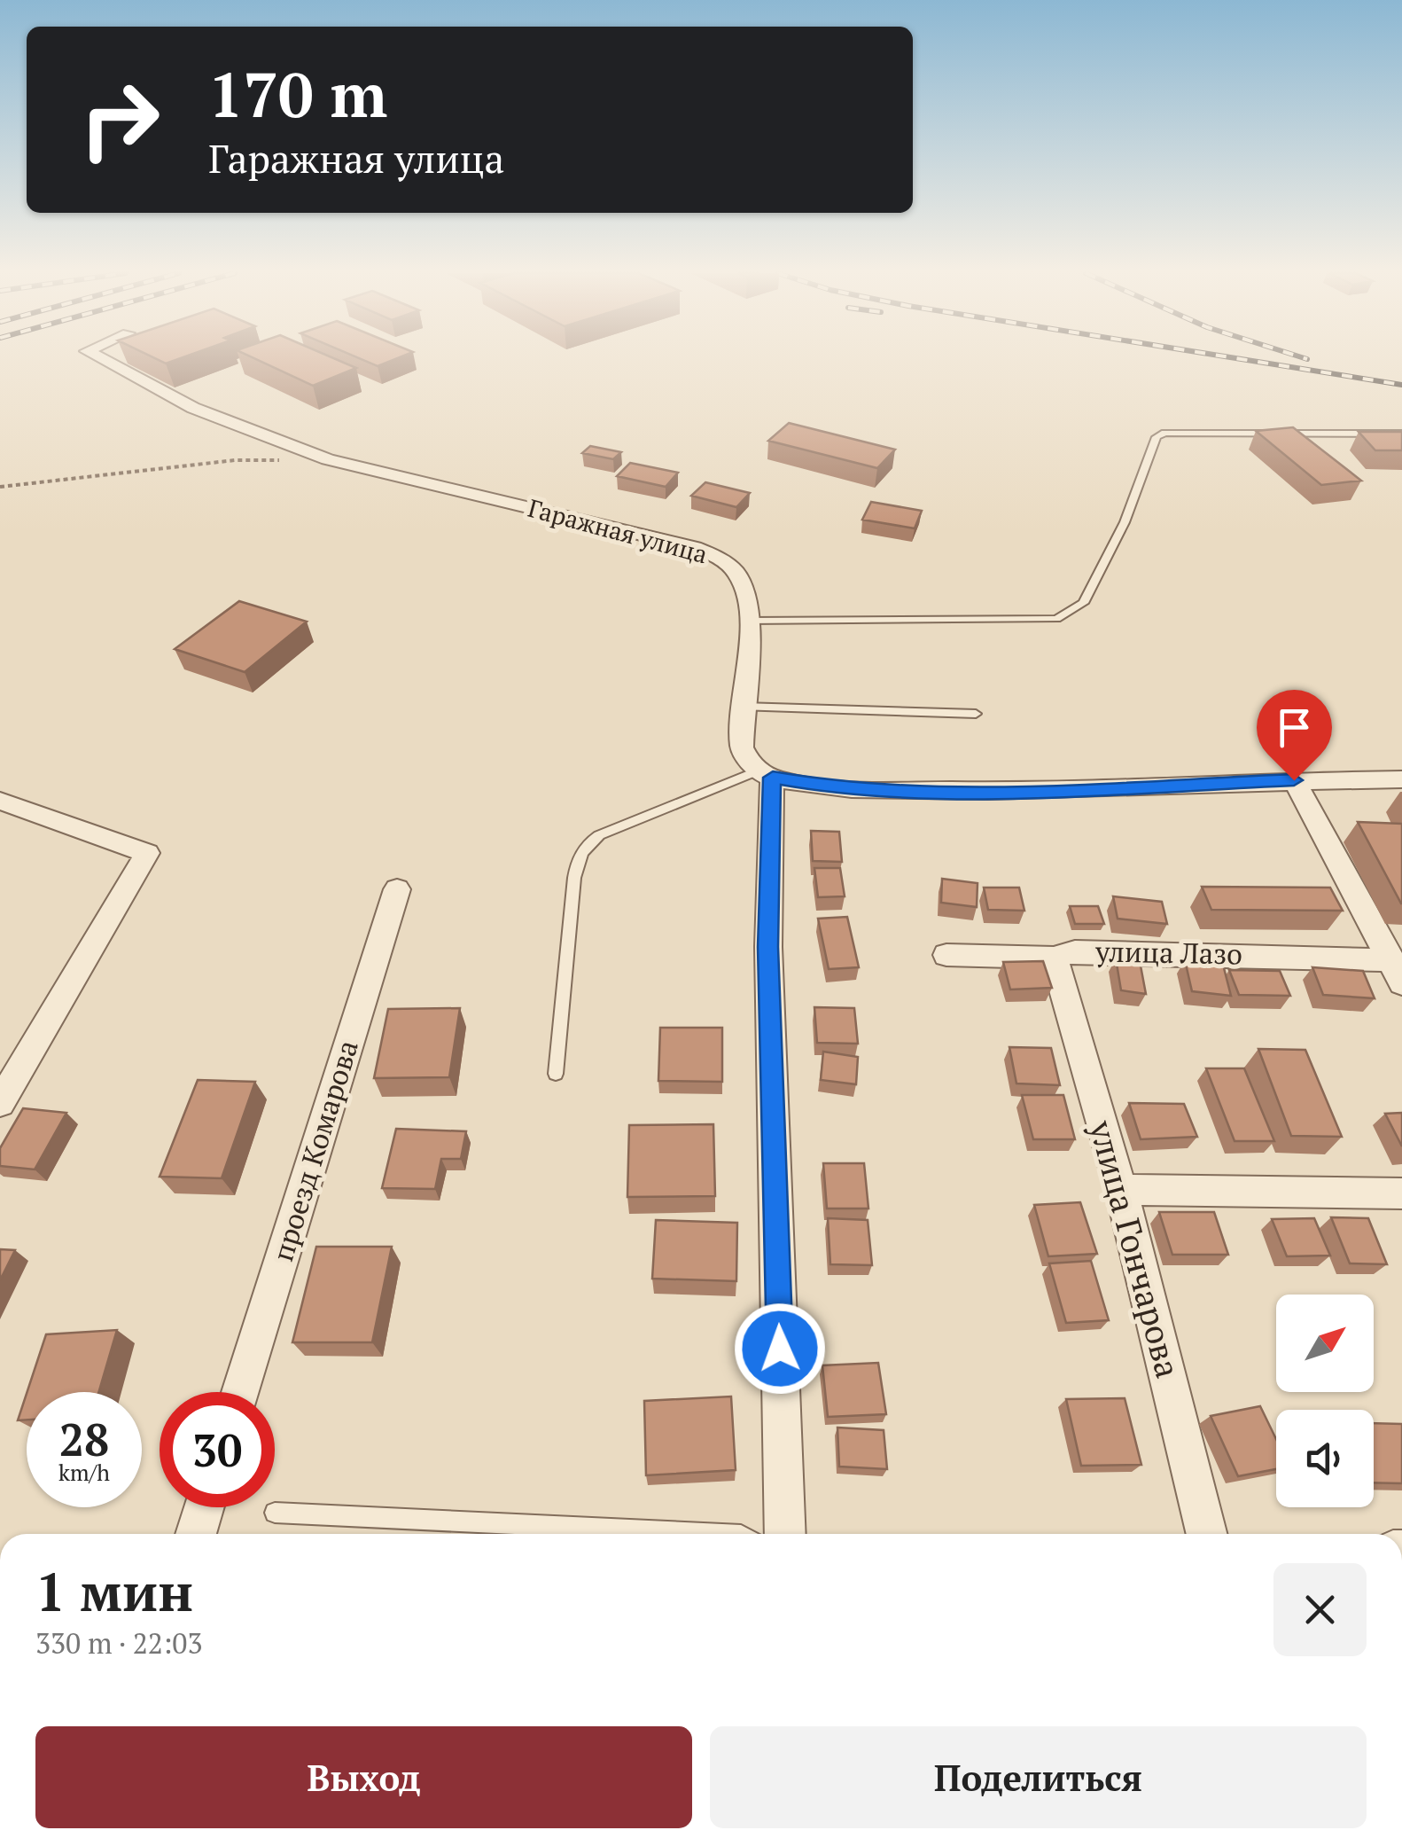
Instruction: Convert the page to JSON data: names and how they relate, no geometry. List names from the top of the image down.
{
  "streets": {
    "street": [
      "Гаражная улица",
      "улица Лазо",
      "проезд Комарова",
      "улица Гончарова"
    ]
  },
  "crossings": [
    ["улица Лазо", "улица Гончарова"]
  ],
  "north": "top right",
  "page": {
    "turn": ["170 m", "Гаражная улица"],
    "speed": "28 km/h",
    "limit": "30",
    "heading": ["1 мин", "330 m · 22:03"],
    "buttons": ["Выход", "Поделиться"]
  }
}
